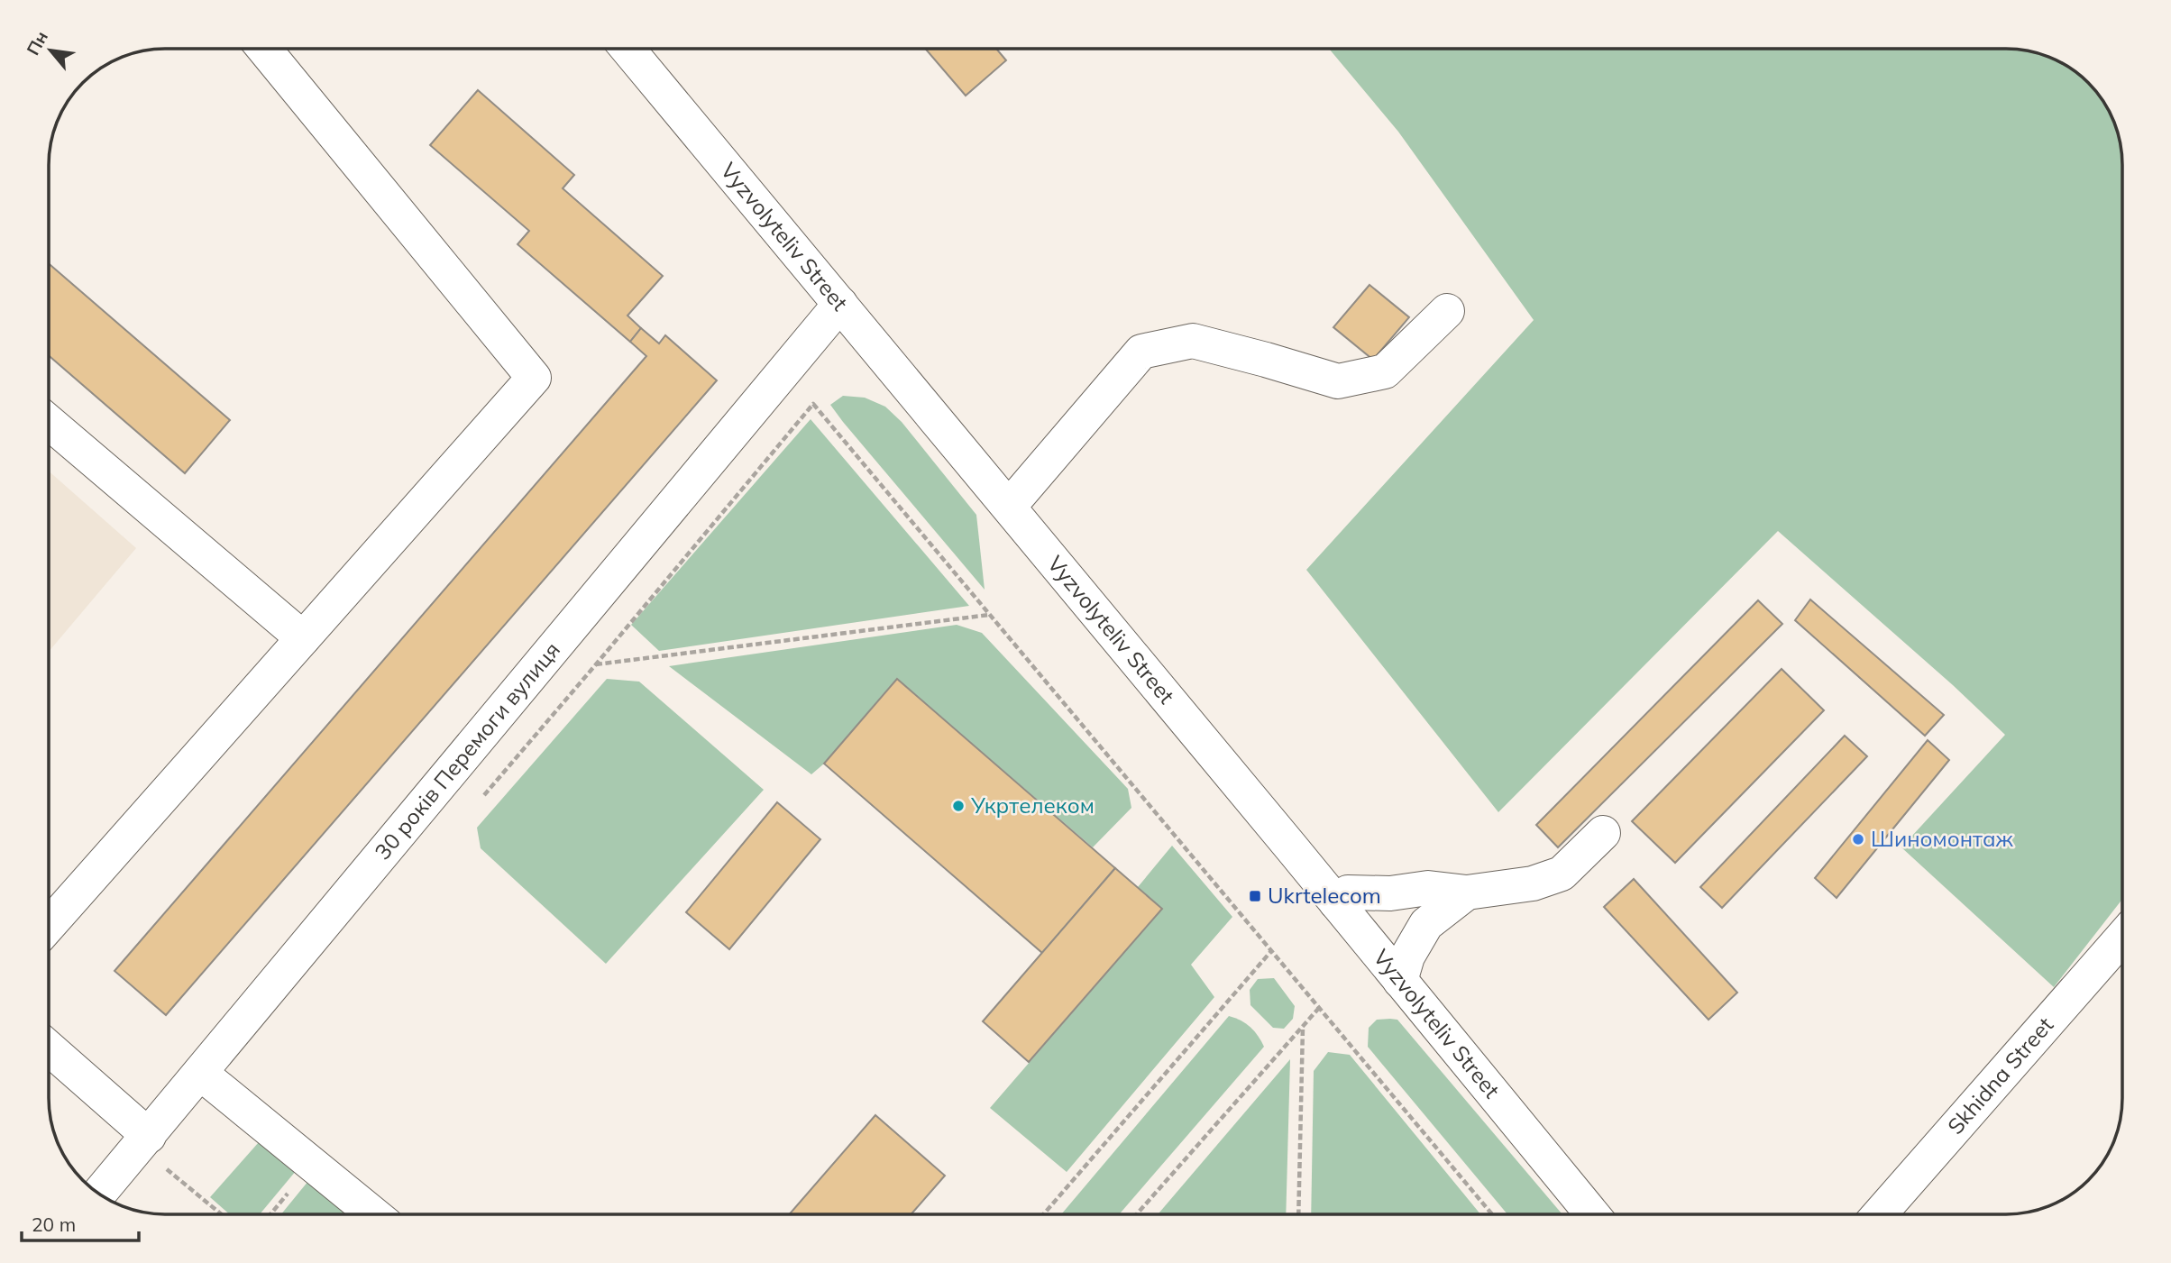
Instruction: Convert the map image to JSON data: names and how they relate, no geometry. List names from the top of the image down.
{
  "streets": {
    "main road": ["Vyzvolyteliv Street", "30 років Перемоги вулиця", "Skhidna Street"]
  },
  "crossings": [
    ["Vyzvolyteliv Street", "30 років Перемоги вулиця"]
  ],
  "places": {
    "other": ["Укртелеком", "Шиномонтаж"],
    "transit": ["Ukrtelecom"]
  },
  "scale_bar": "20 m",
  "north": "top left"
}
